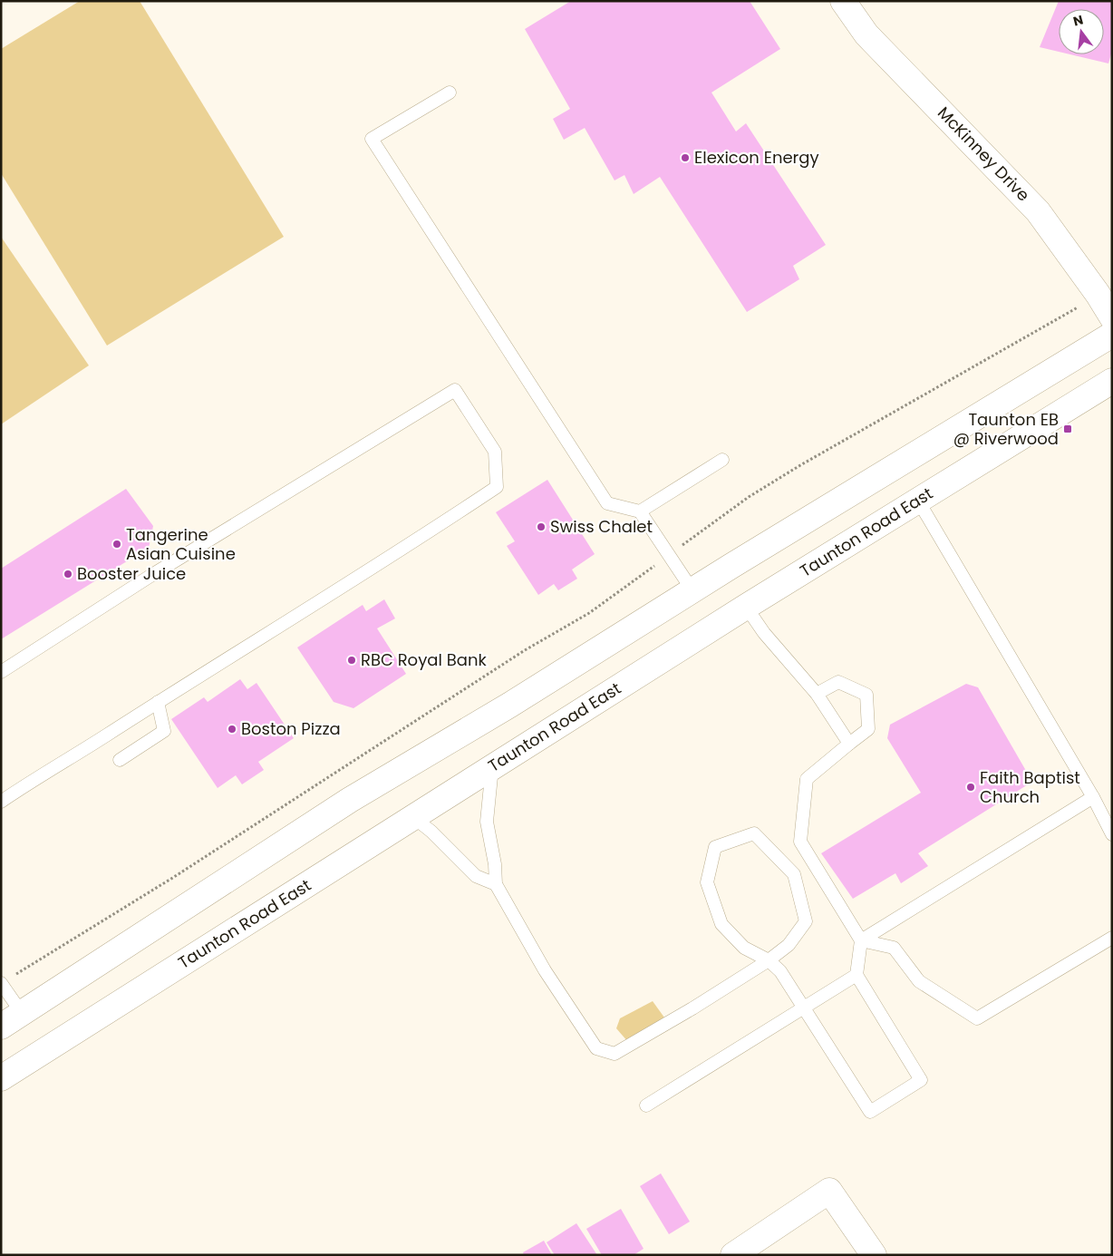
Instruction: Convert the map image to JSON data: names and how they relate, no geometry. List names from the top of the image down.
{
  "streets": {
    "main road": ["McKinney Drive", "Taunton Road East"]
  },
  "places": {
    "other": [
      "Elexicon Energy",
      "Swiss Chalet",
      "Tangerine Asian Cuisine",
      "Booster Juice",
      "RBC Royal Bank",
      "Boston Pizza",
      "Faith Baptist Church"
    ],
    "transit": ["Taunton EB @ Riverwood"]
  },
  "north": "top"
}
